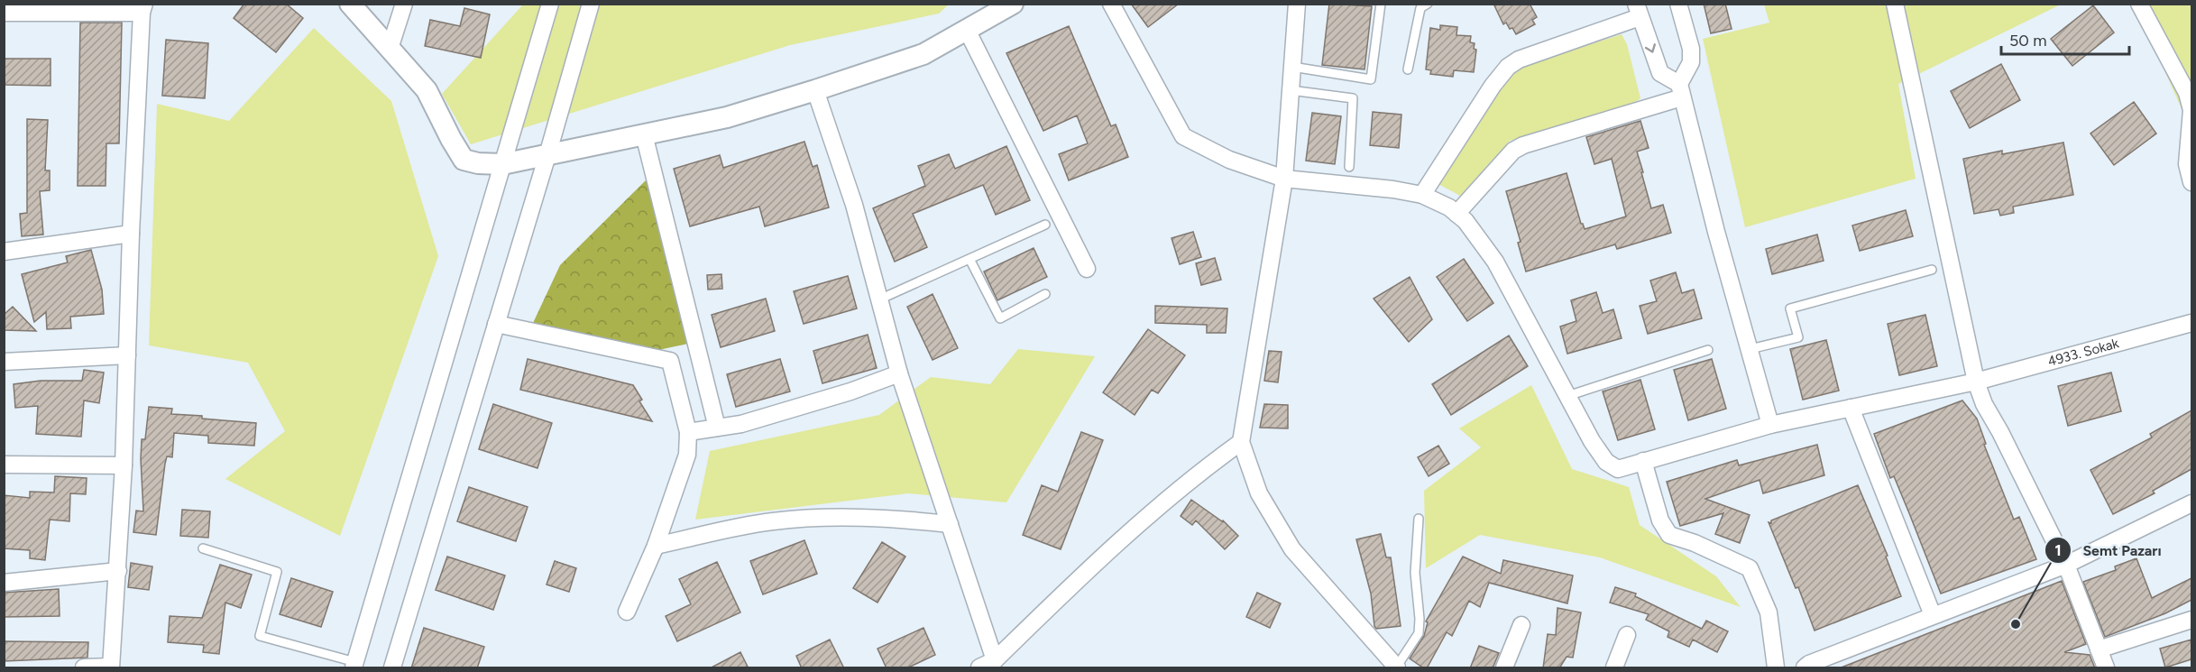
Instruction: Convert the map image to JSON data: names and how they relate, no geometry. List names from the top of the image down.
{
  "streets": {
    "street": ["4933. Sokak"]
  },
  "places": ["Semt Pazarı"],
  "scale_bar": "50 m"
}
